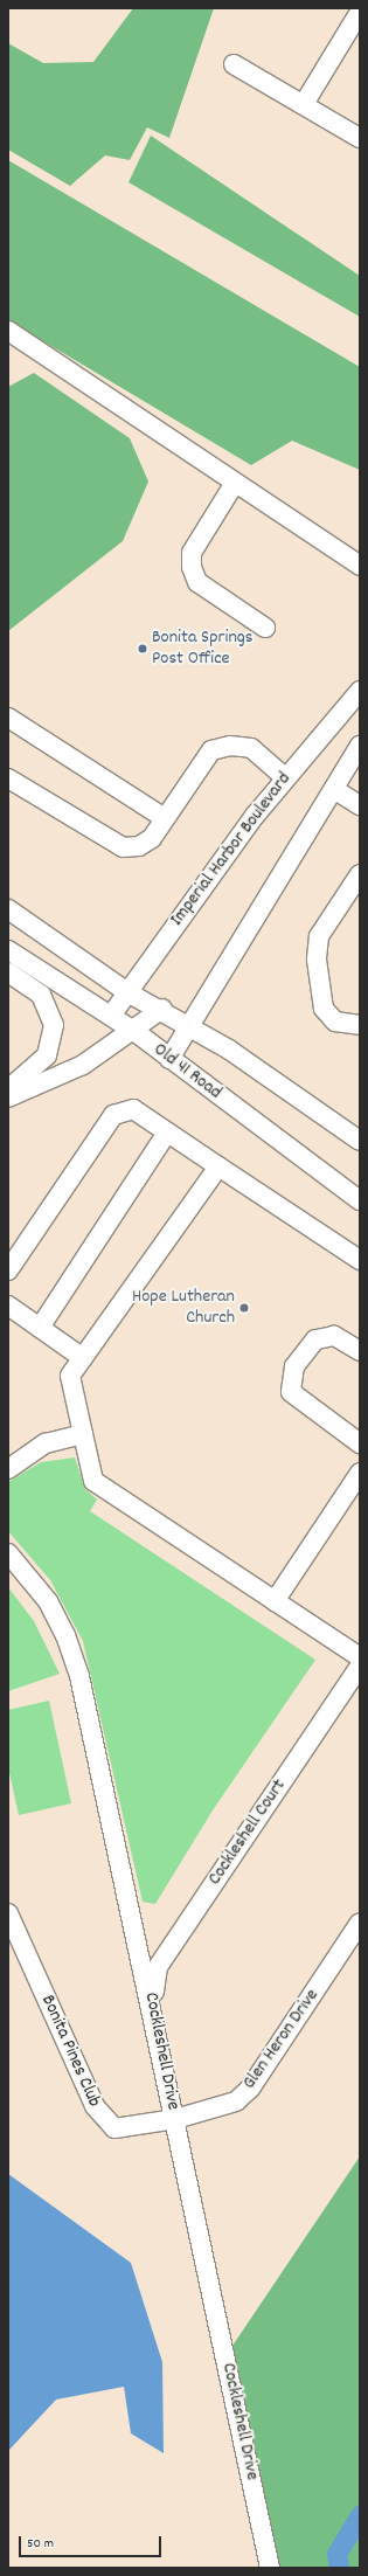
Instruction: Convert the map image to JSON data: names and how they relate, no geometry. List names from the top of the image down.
{
  "streets": {
    "street": [
      "Imperial Harbor Boulevard",
      "Old 41 Road",
      "Cockleshell Court",
      "Glen Heron Drive",
      "Bonita Pines Club",
      "Cockleshell Drive"
    ]
  },
  "crossings": [
    ["Imperial Harbor Boulevard", "Old 41 Road"],
    ["Cockleshell Court", "Cockleshell Drive"],
    ["Glen Heron Drive", "Bonita Pines Club"],
    ["Glen Heron Drive", "Cockleshell Drive"],
    ["Bonita Pines Club", "Cockleshell Drive"]
  ],
  "places": ["Bonita Springs Post Office", "Hope Lutheran Church"],
  "scale_bar": "50 m"
}
